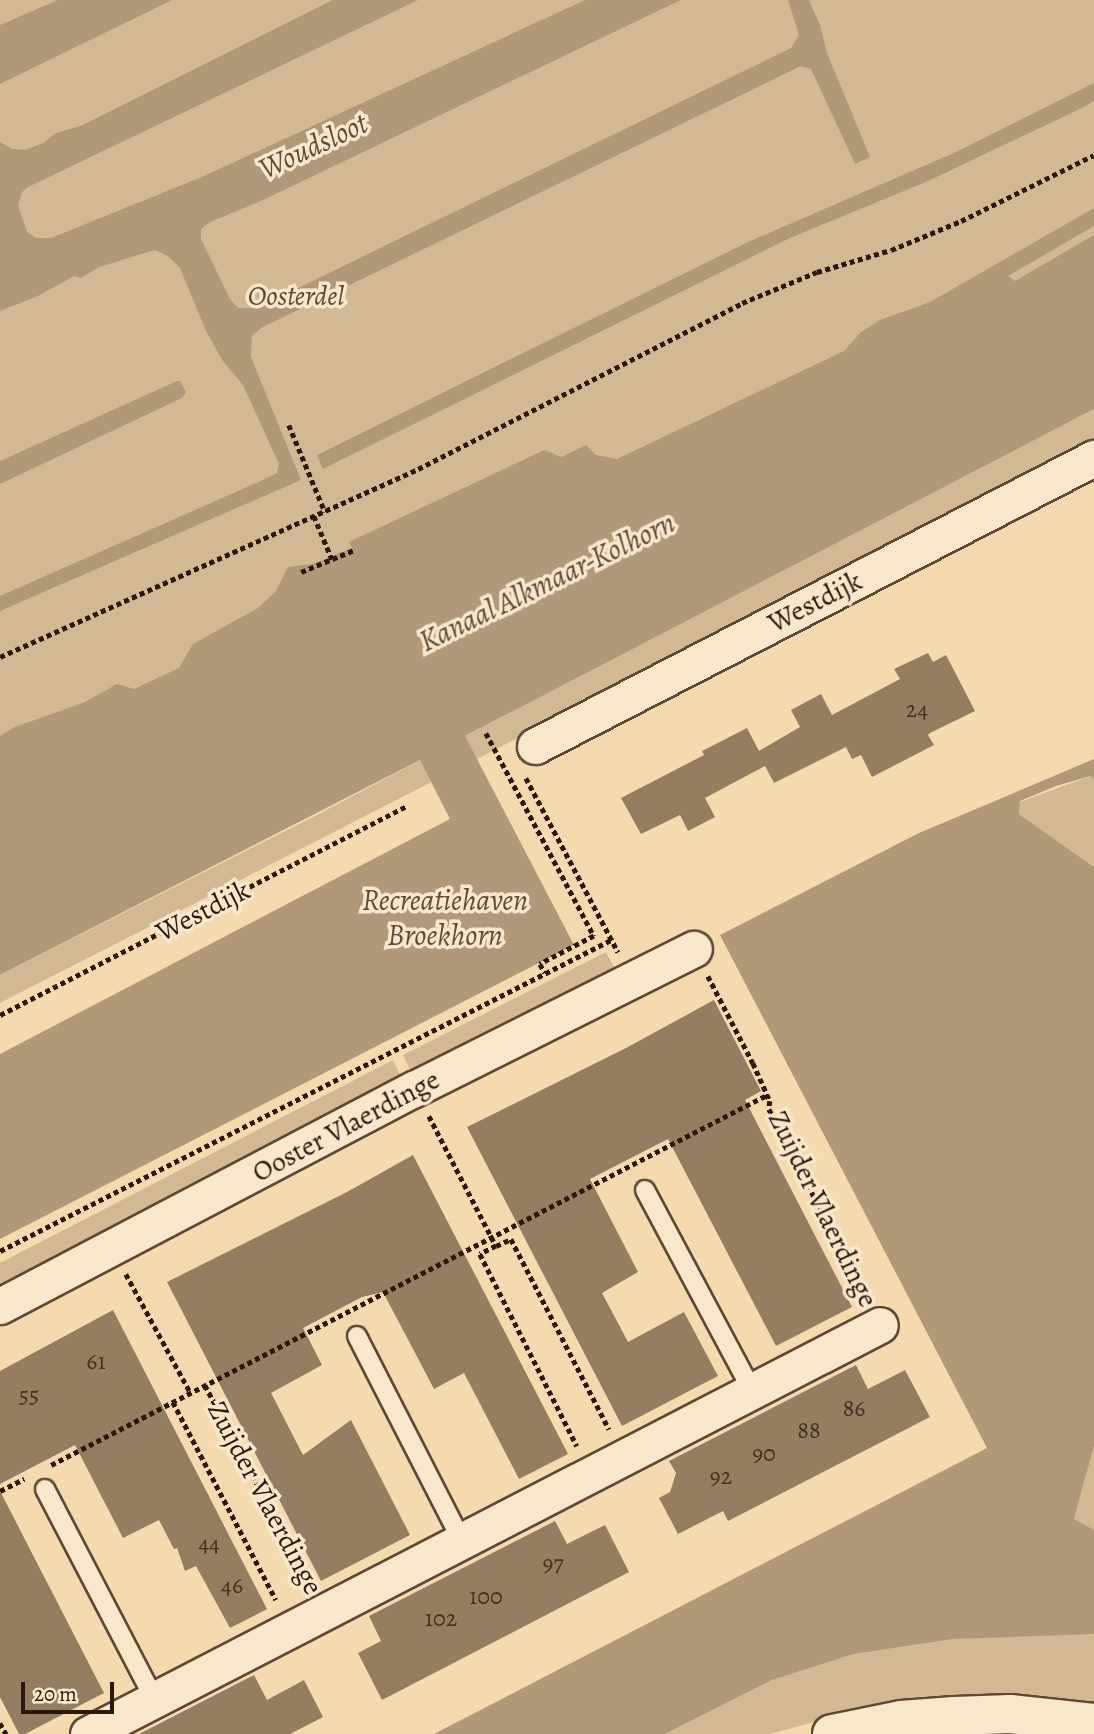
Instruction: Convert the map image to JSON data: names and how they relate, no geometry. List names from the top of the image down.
{
  "streets": {
    "street": ["Westdijk", "Ooster Vlaerdinge", "Zuijder Vlaerdinge"]
  },
  "crossings": [
    ["Westdijk", "Ooster Vlaerdinge"]
  ],
  "water": ["Woudsloot", "Kanaal Alkmaar-Kolhorn", "Recreatiehaven Broekhorn"],
  "parks": ["Oosterdel"],
  "house_numbers": [
    "24",
    "61",
    "55",
    "86",
    "88",
    "90",
    "92",
    "44",
    "97",
    "46",
    "100",
    "102"
  ],
  "scale_bar": "20 m"
}
